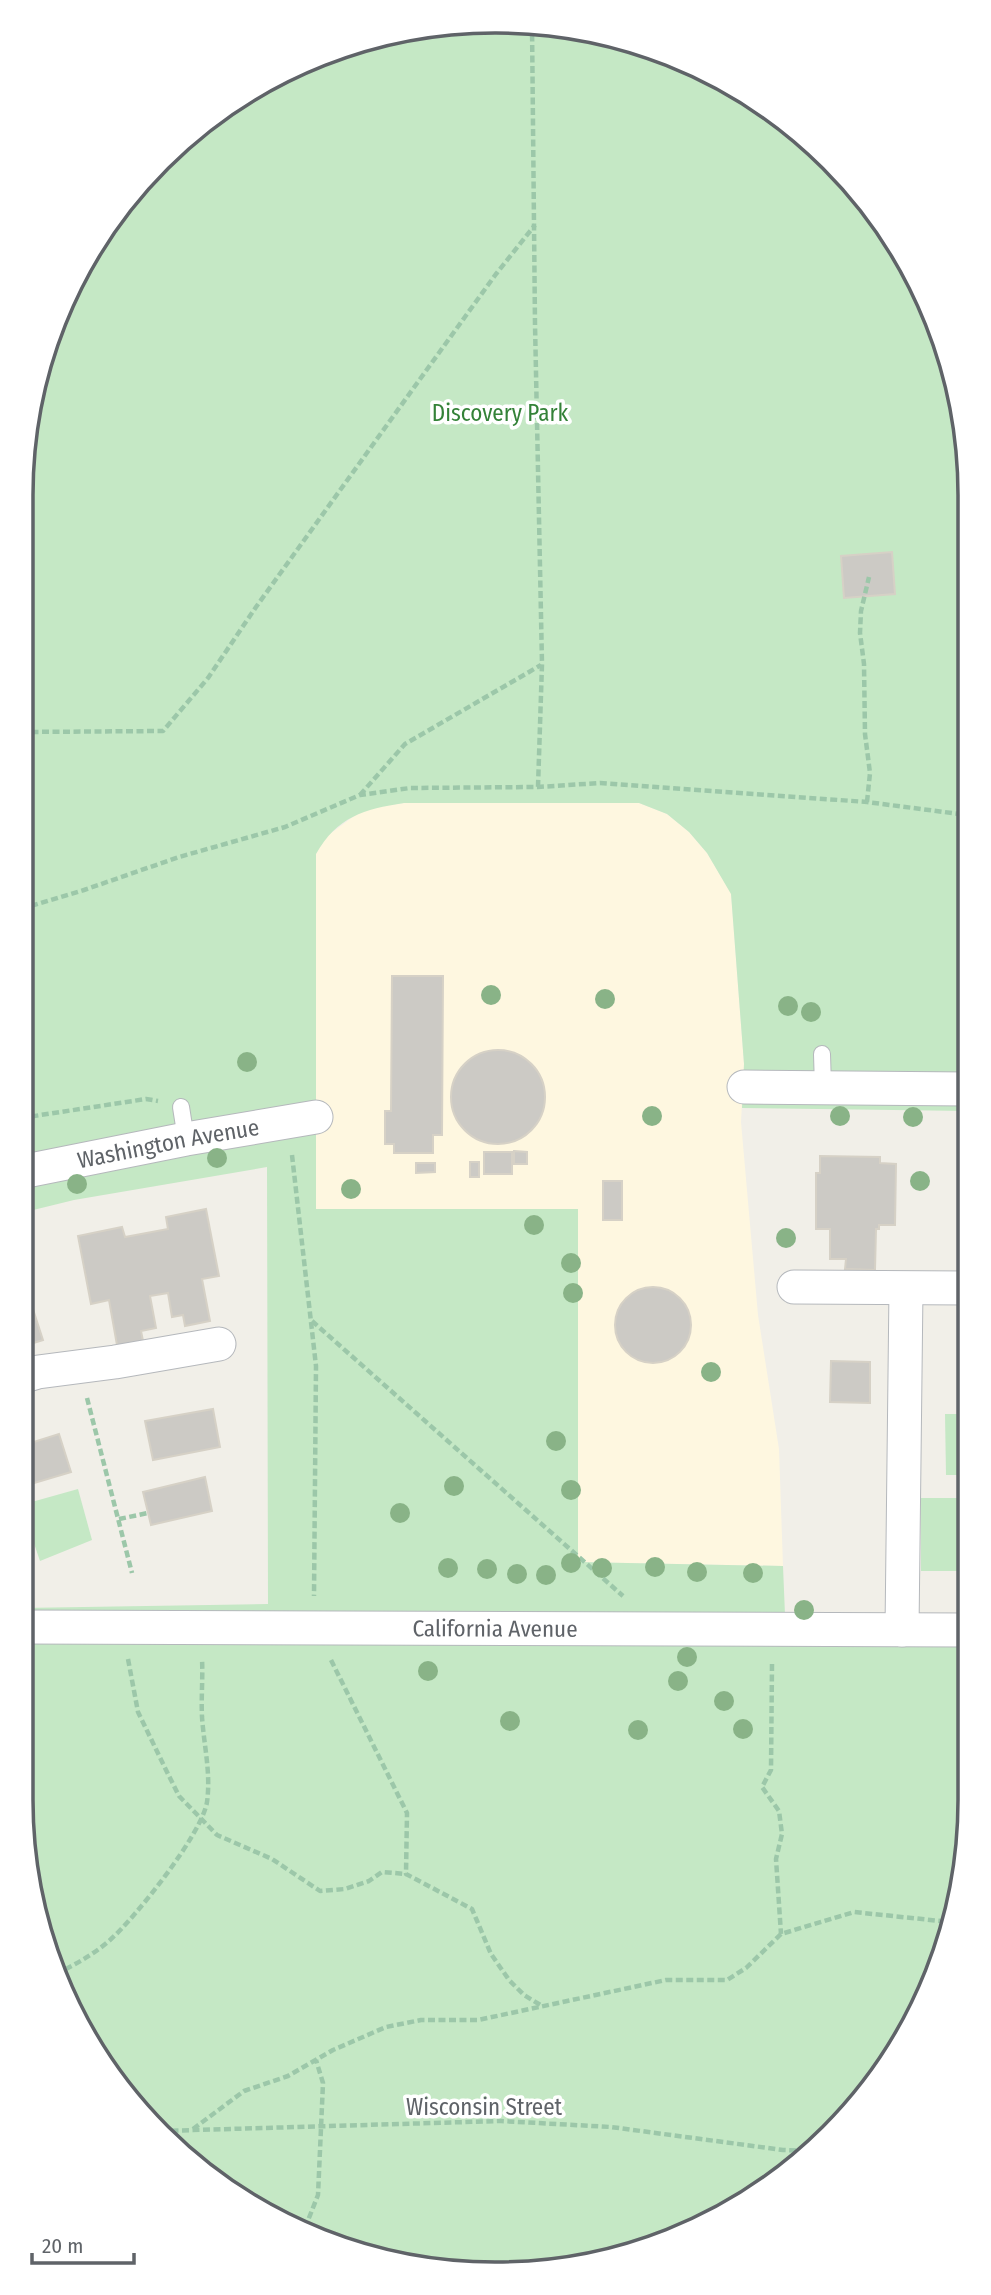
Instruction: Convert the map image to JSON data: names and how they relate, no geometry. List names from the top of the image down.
{
  "streets": {
    "street": ["Washington Avenue", "California Avenue"],
    "path": ["Wisconsin Street"]
  },
  "parks": ["Discovery Park"],
  "scale_bar": "20 m"
}
